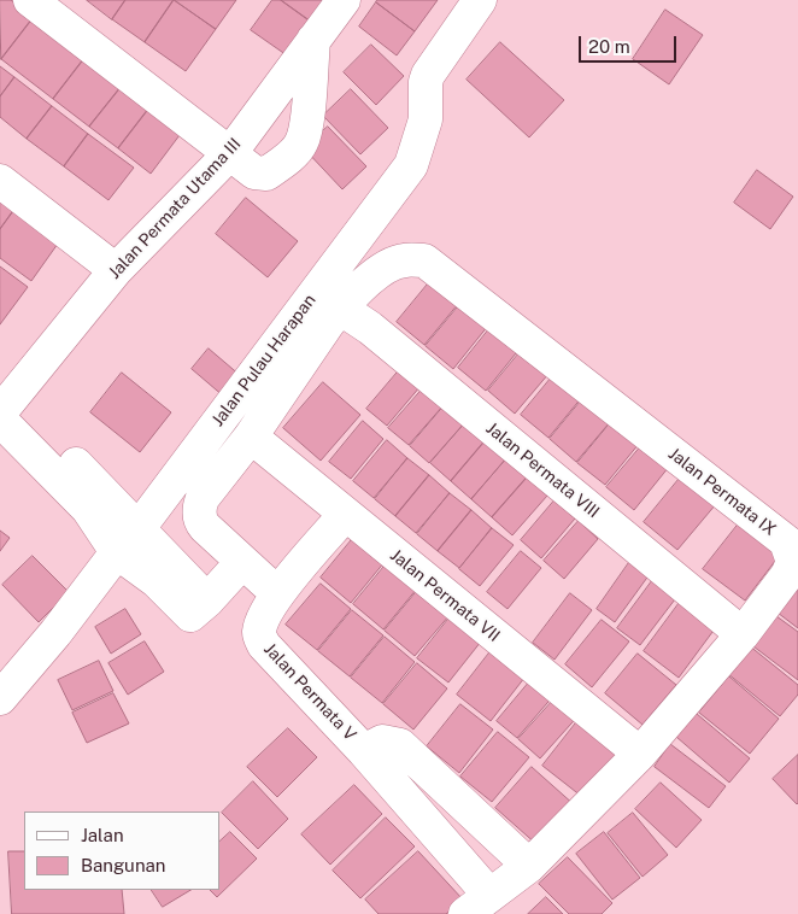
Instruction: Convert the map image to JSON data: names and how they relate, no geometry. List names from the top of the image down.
{
  "streets": {
    "street": [
      "Jalan Permata Utama III",
      "Jalan Pulau Harapan",
      "Jalan Permata VIII",
      "Jalan Permata IX",
      "Jalan Permata VII",
      "Jalan Permata V"
    ]
  },
  "crossings": [
    ["Jalan Permata VIII", "Jalan Permata IX"],
    ["Jalan Permata IX", "Jalan Permata VII"],
    ["Jalan Permata IX", "Jalan Permata V"],
    ["Jalan Permata VII", "Jalan Permata V"]
  ],
  "legend": ["Jalan", "Bangunan"],
  "scale_bar": "20 m"
}
